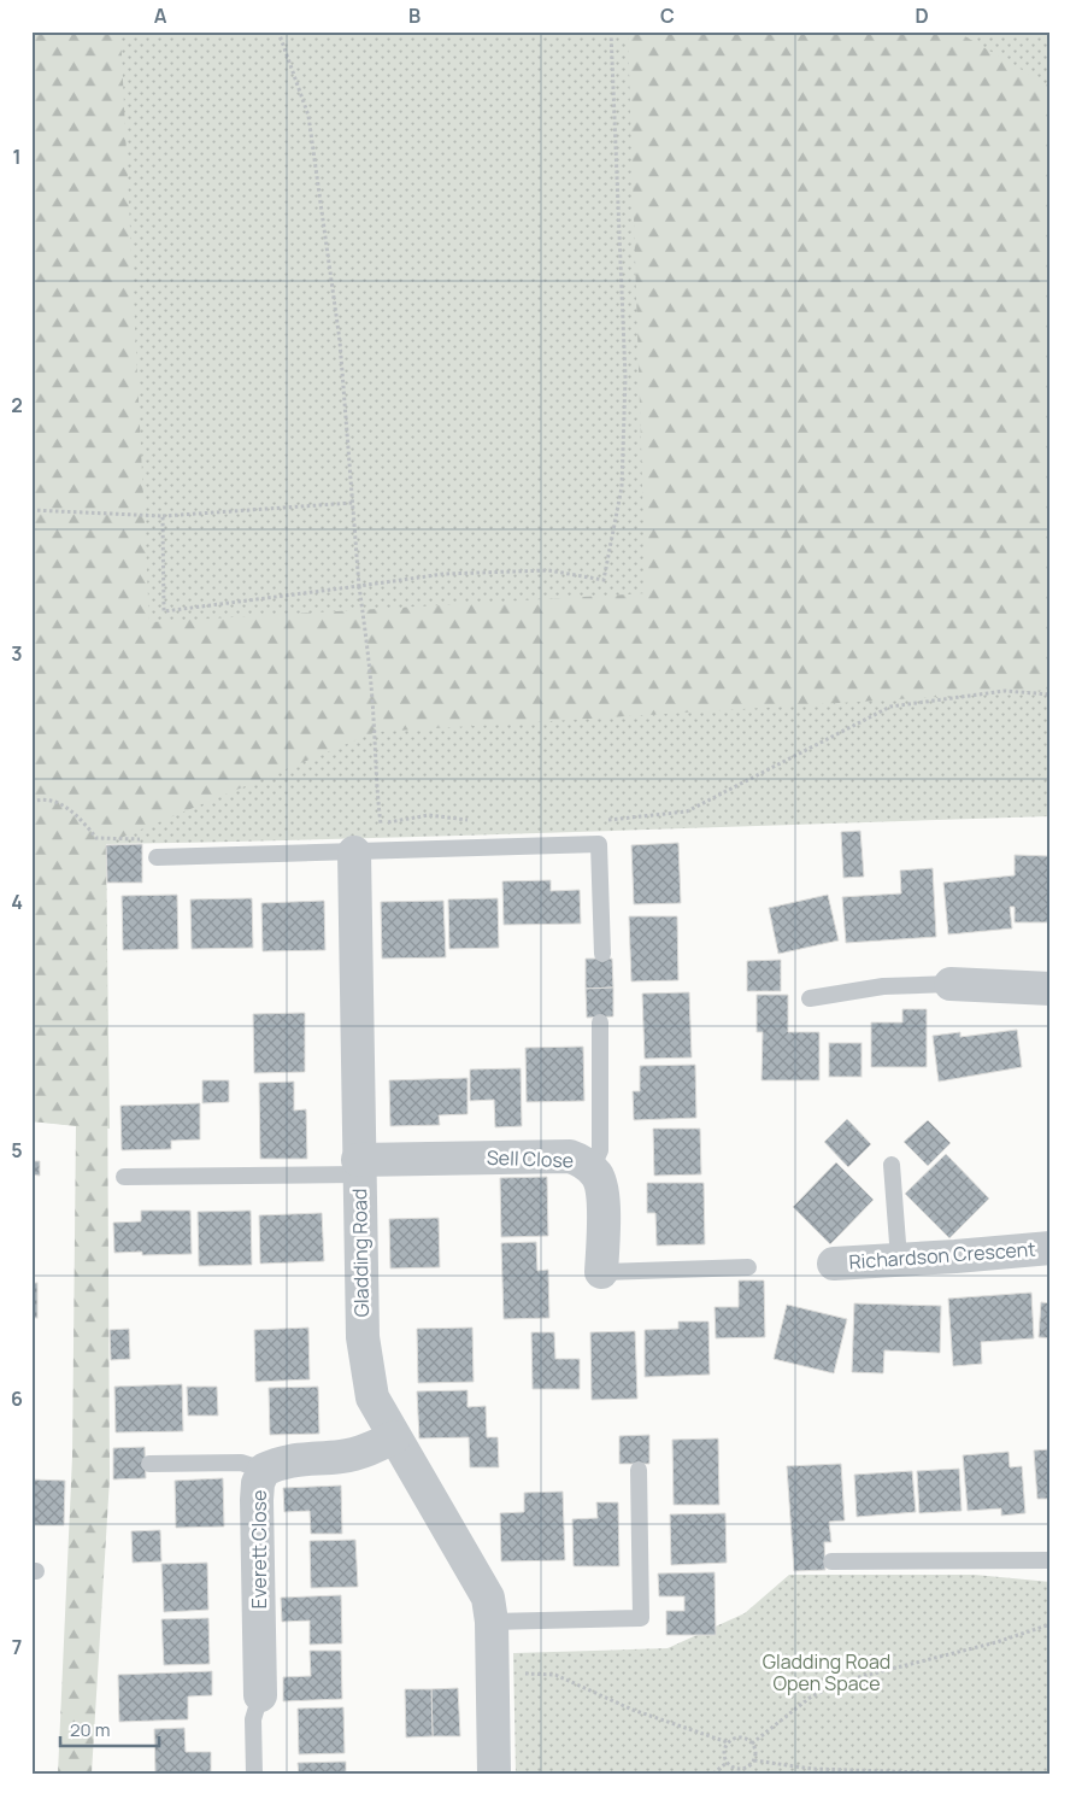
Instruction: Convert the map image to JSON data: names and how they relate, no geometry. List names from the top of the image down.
{
  "streets": {
    "street": [
      "Sell Close",
      "Gladding Road",
      "Richardson Crescent",
      "Everett Close"
    ]
  },
  "crossings": [
    ["Sell Close", "Gladding Road"],
    ["Gladding Road", "Everett Close"]
  ],
  "parks": ["Gladding Road Open Space"],
  "scale_bar": "20 m",
  "grid": {
    "columns": [
      "A",
      "B",
      "C",
      "D"
    ],
    "rows": [
      "1",
      "2",
      "3",
      "4",
      "5",
      "6",
      "7"
    ]
  }
}
